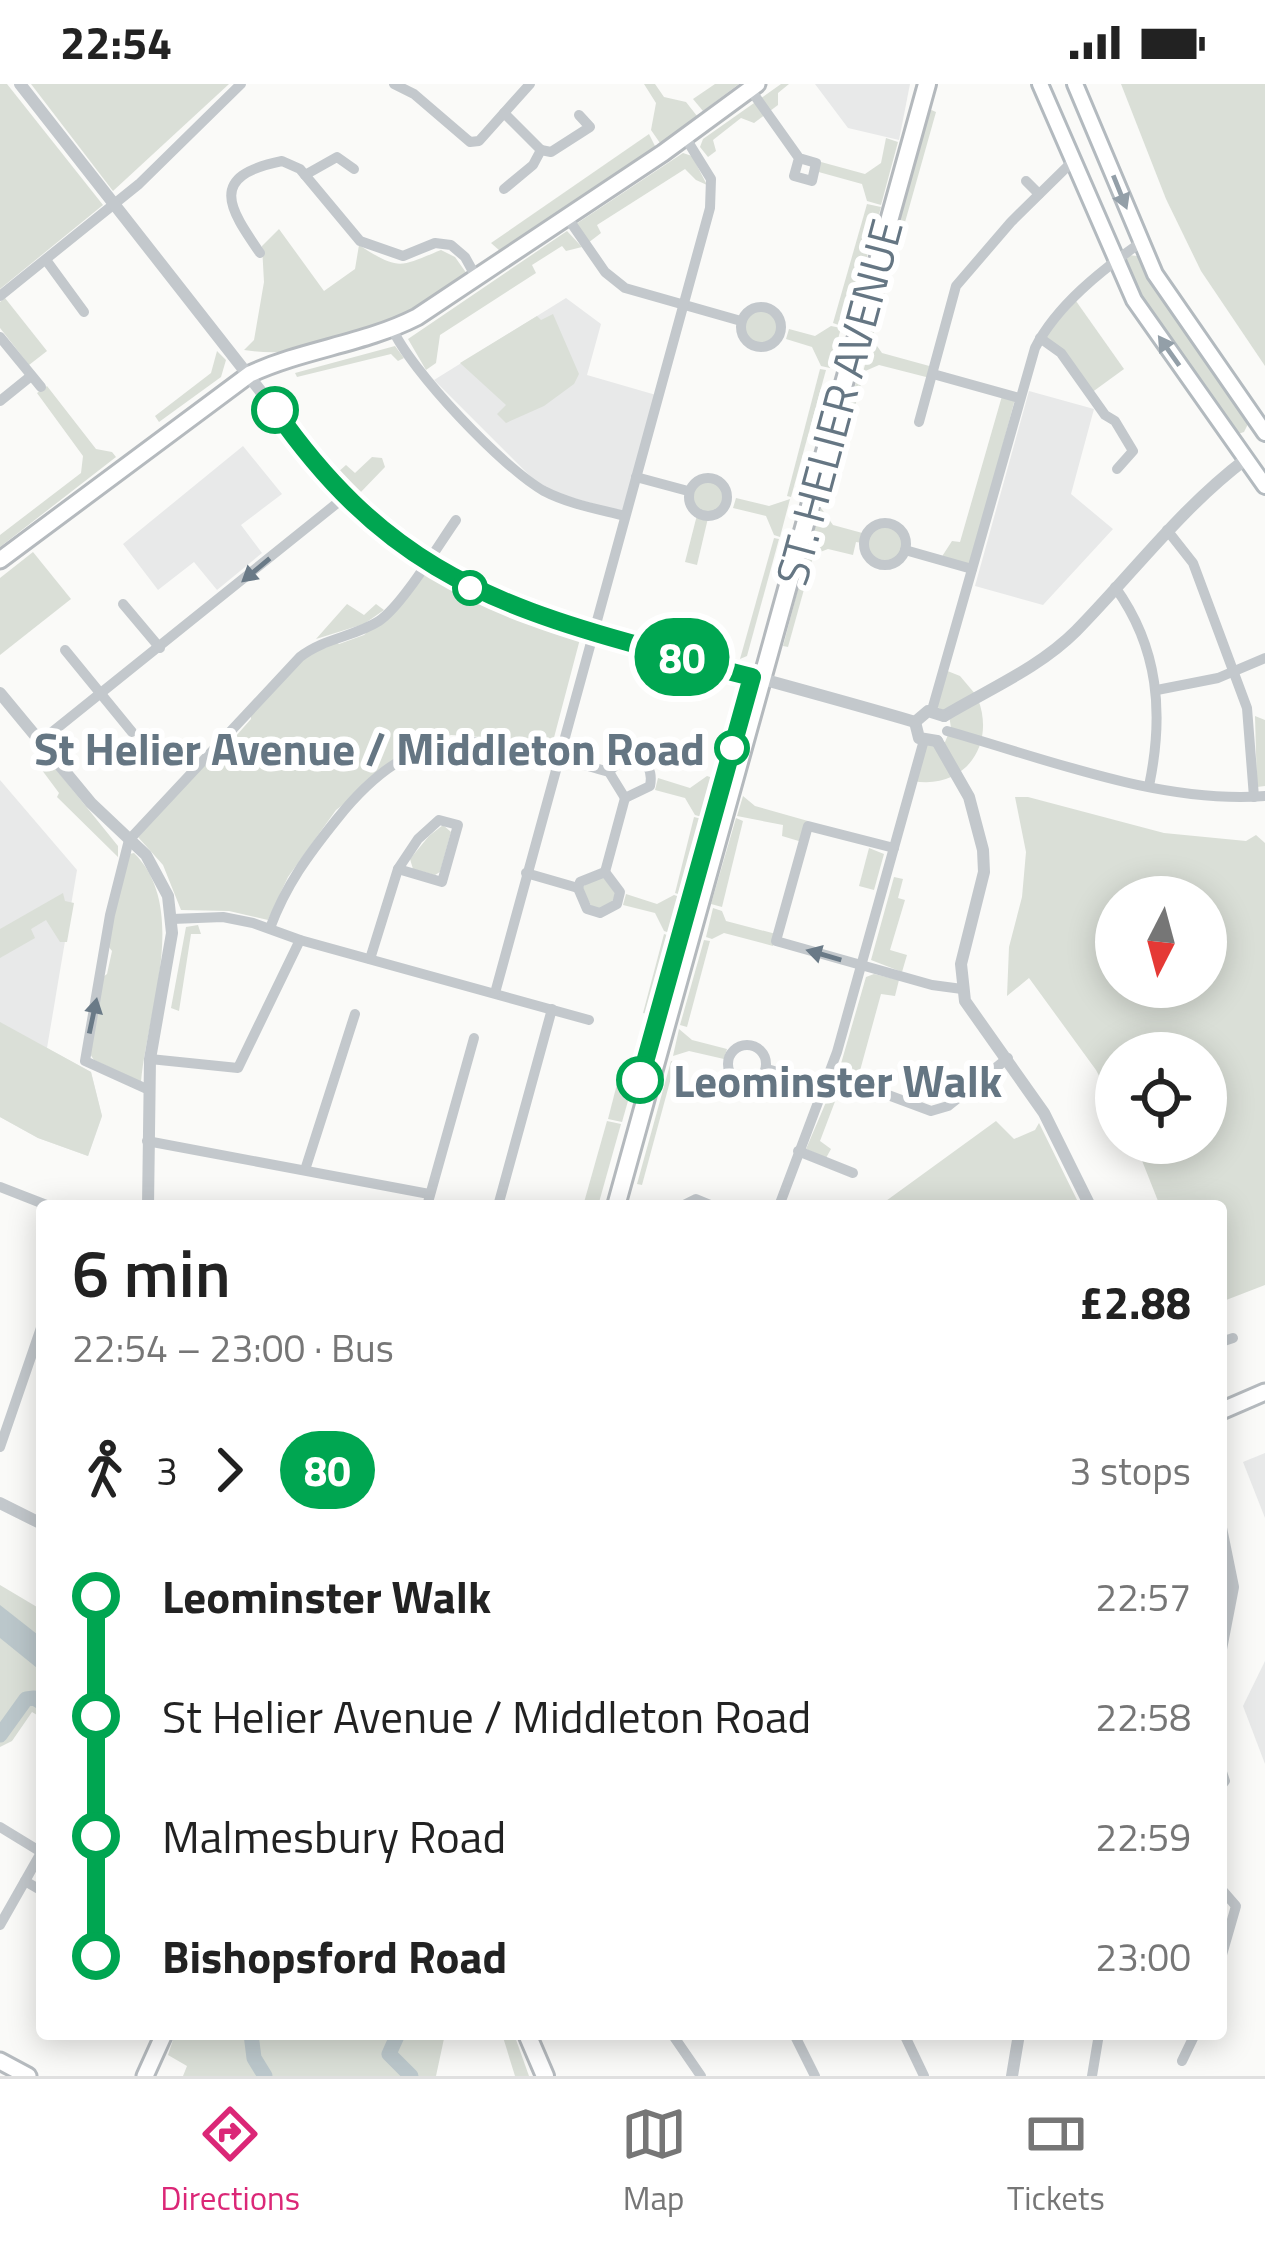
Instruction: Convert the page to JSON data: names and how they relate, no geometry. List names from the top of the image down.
{
  "streets": {
    "highway": ["ST. HELIER AVENUE"]
  },
  "places": ["St Helier Avenue / Middleton Road", "Leominster Walk"],
  "lines": ["bus line 80"],
  "north": "bottom",
  "page": {
    "status": "22:54",
    "on_map": "80",
    "heading": ["6 min", "22:54 – 23:00 · Bus", "£2.88"],
    "legs": ["3", "80", "3 stops"],
    "list": [
      {
        "name": "Leominster Walk",
        "value": "22:57"
      },
      {
        "name": "St Helier Avenue / Middleton Road",
        "value": "22:58"
      },
      {
        "name": "Malmesbury Road",
        "value": "22:59"
      },
      {
        "name": "Bishopsford Road",
        "value": "23:00"
      }
    ],
    "tabs": ["Directions", "Map", "Tickets"]
  }
}
